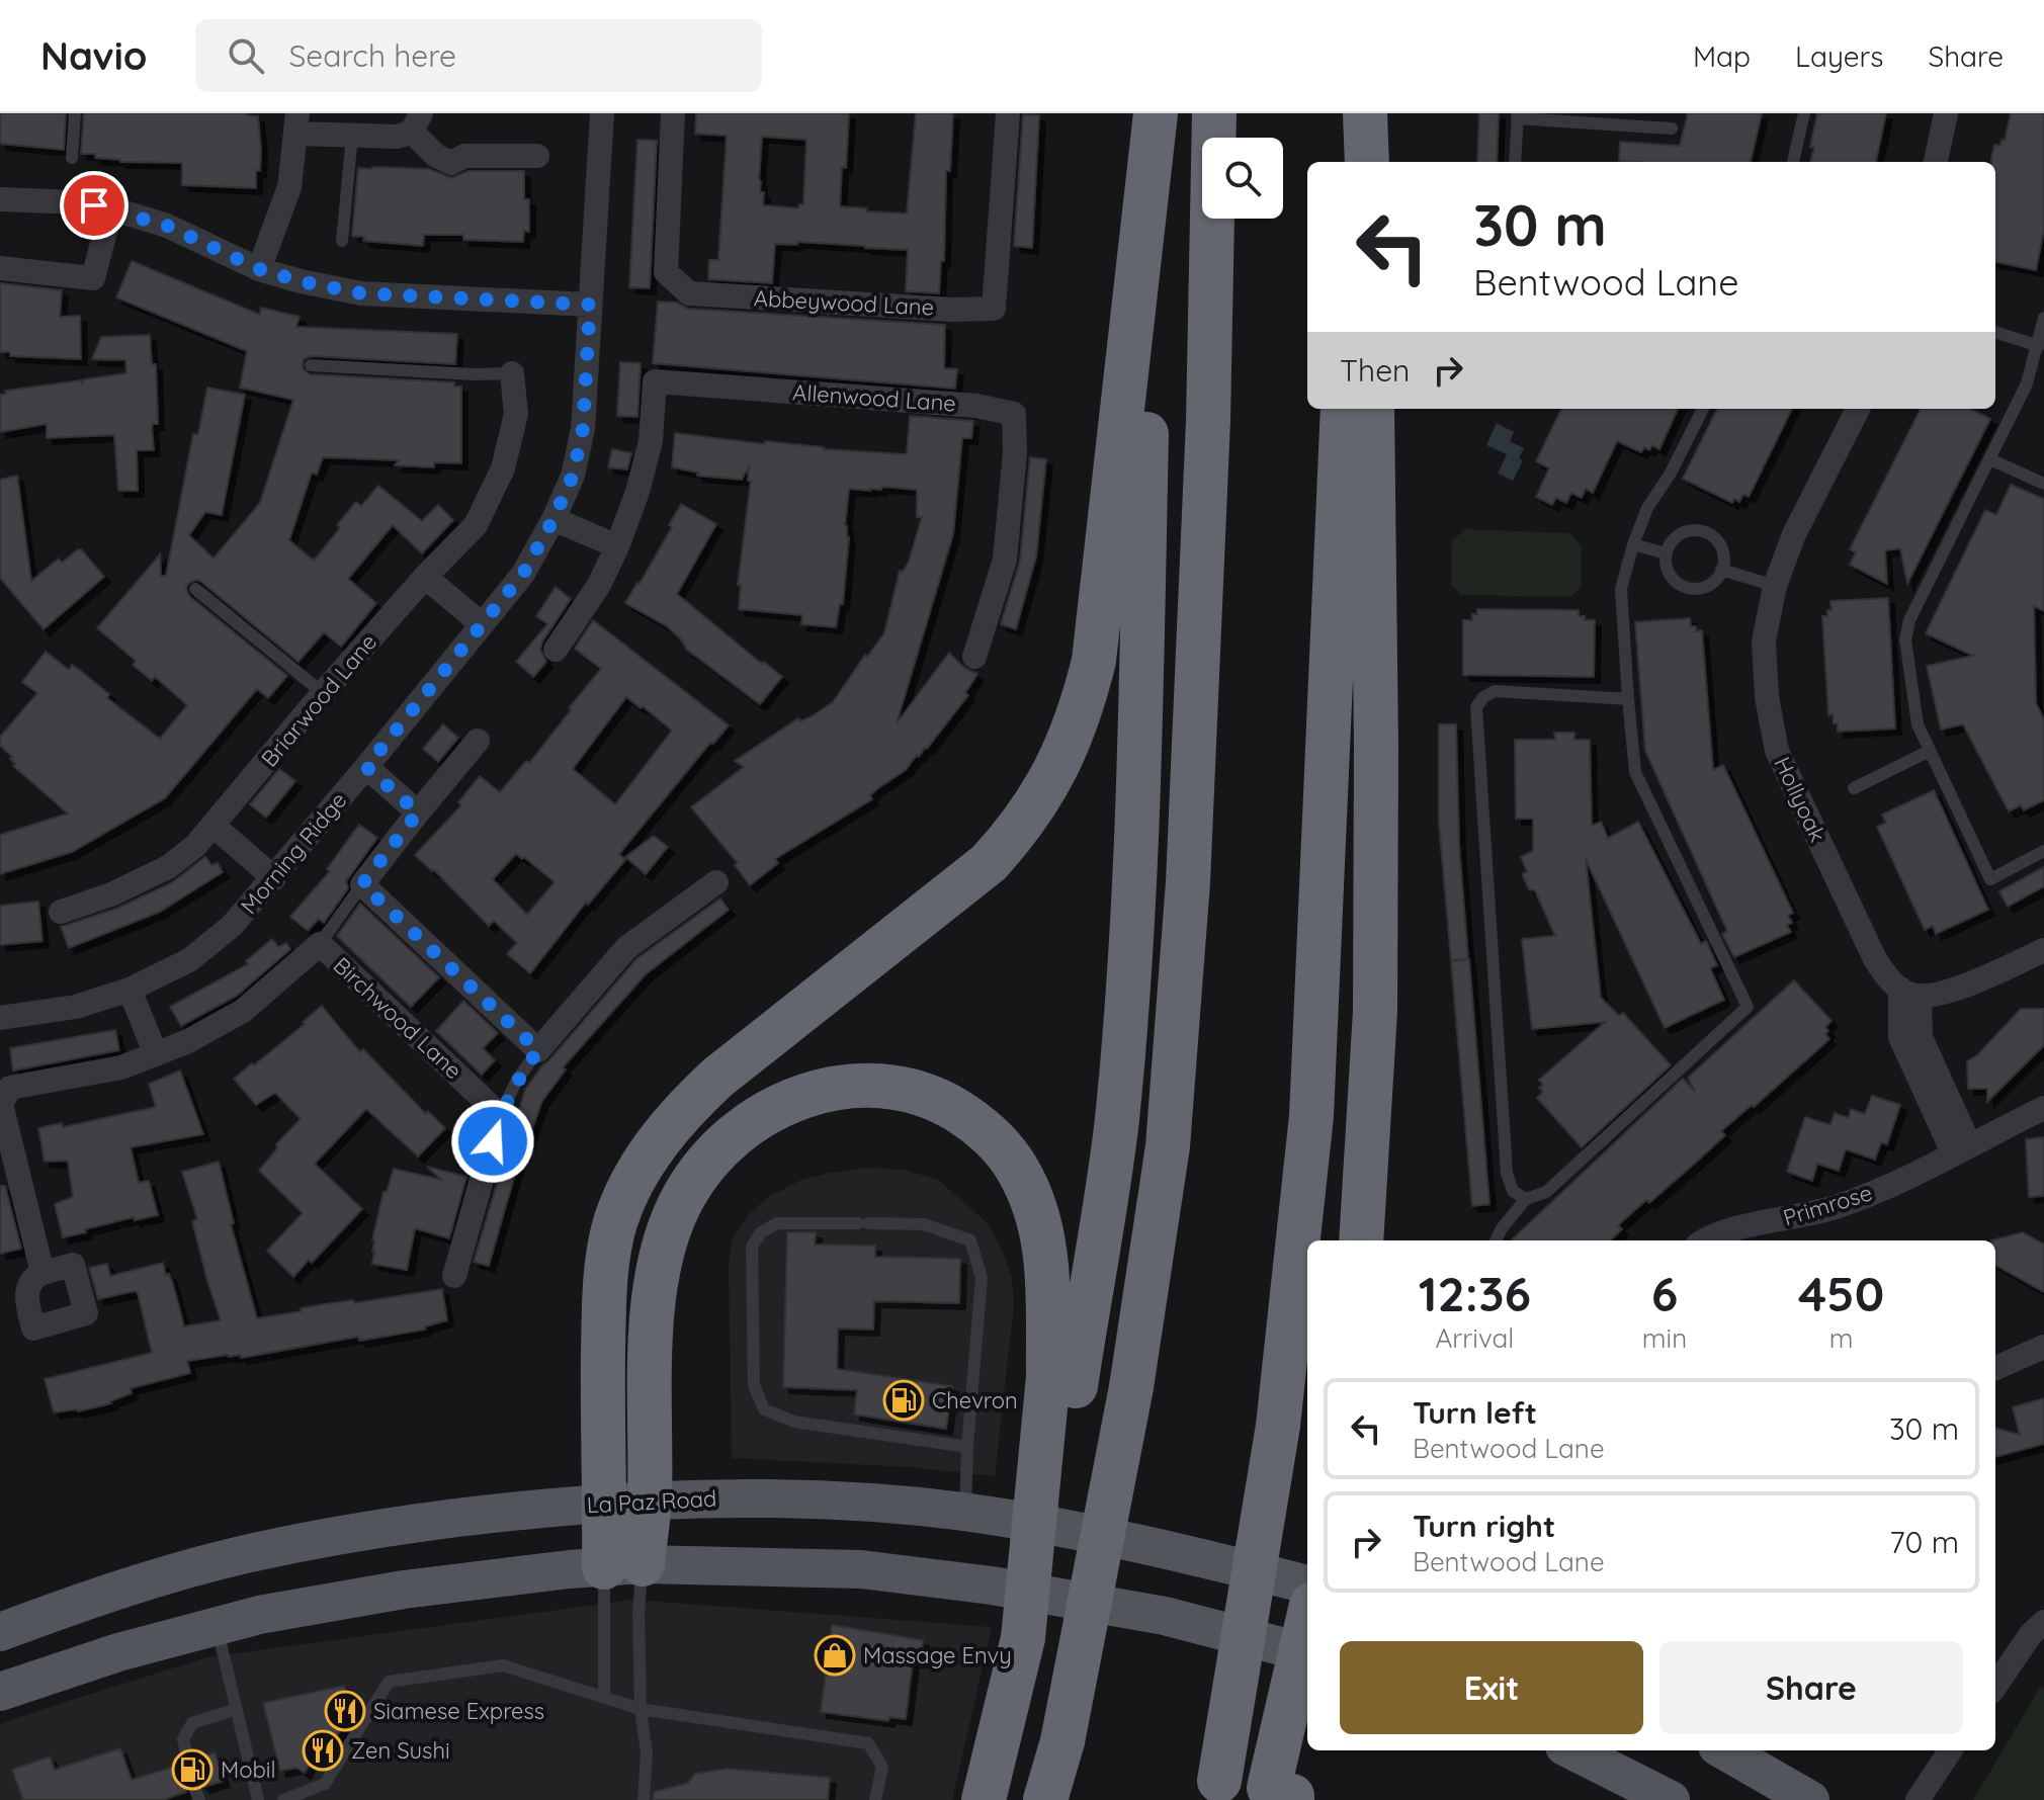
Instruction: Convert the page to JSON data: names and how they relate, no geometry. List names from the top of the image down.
{
  "streets": {
    "main road": ["La Paz Road"],
    "street": [
      "Abbeywood Lane",
      "Allenwood Lane",
      "Briarwood Lane",
      "Hollyoak",
      "Morning Ridge",
      "Birchwood Lane",
      "Primrose"
    ]
  },
  "places": {
    "fuel station": ["Chevron", "Mobil"],
    "shop": ["Massage Envy"],
    "restaurant": ["Siamese Express", "Zen Sushi"]
  },
  "page": {
    "header": "Navio",
    "search": "Search here",
    "nav": ["Map", "Layers", "Share"],
    "turn": ["30 m", "Bentwood Lane"],
    "then": "Then",
    "eta": [
      "12:36",
      "Arrival",
      "6",
      "min",
      "450",
      "m"
    ],
    "list": [
      {
        "name": "Turn left",
        "note": "Bentwood Lane",
        "value": "30 m"
      },
      {
        "name": "Turn right",
        "note": "Bentwood Lane",
        "value": "70 m"
      }
    ],
    "buttons": ["Exit", "Share"]
  }
}
